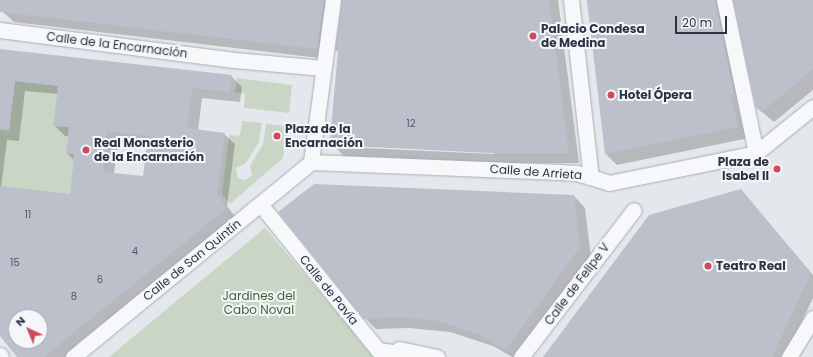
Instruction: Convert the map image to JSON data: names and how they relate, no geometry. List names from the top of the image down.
{
  "streets": {
    "street": [
      "Calle de la Encarnación",
      "Calle de Arrieta",
      "Calle de San Quintín",
      "Calle de Felipe V",
      "Calle de Pavía"
    ]
  },
  "crossings": [
    ["Calle de Arrieta", "Calle de San Quintín"],
    ["Calle de San Quintín", "Calle de Pavía"]
  ],
  "parks": ["Jardines del Cabo Noval"],
  "places": [
    "Palacio Condesa de Medina",
    "Hotel Ópera",
    "Plaza de la Encarnación",
    "Real Monasterio de la Encarnación",
    "Plaza de Isabel II",
    "Teatro Real"
  ],
  "house_numbers": [
    "12",
    "11",
    "4",
    "15",
    "6",
    "8"
  ],
  "scale_bar": "20 m",
  "north": "top left"
}
